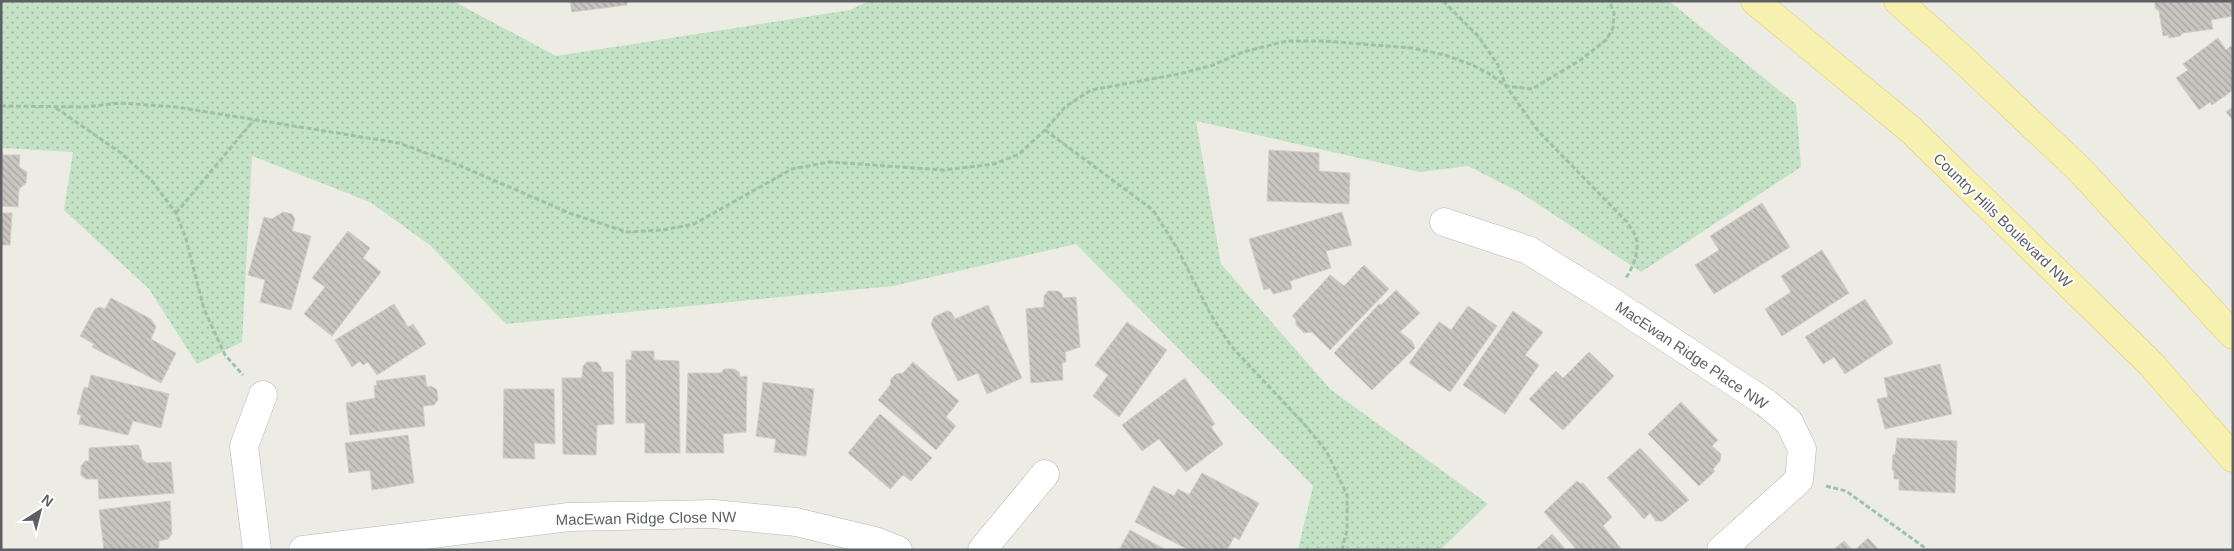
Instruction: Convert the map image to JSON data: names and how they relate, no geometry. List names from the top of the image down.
{
  "streets": {
    "main road": ["Country Hills Boulevard NW"],
    "street": ["MacEwan Ridge Place NW", "MacEwan Ridge Close NW"]
  },
  "north": "top right"
}
